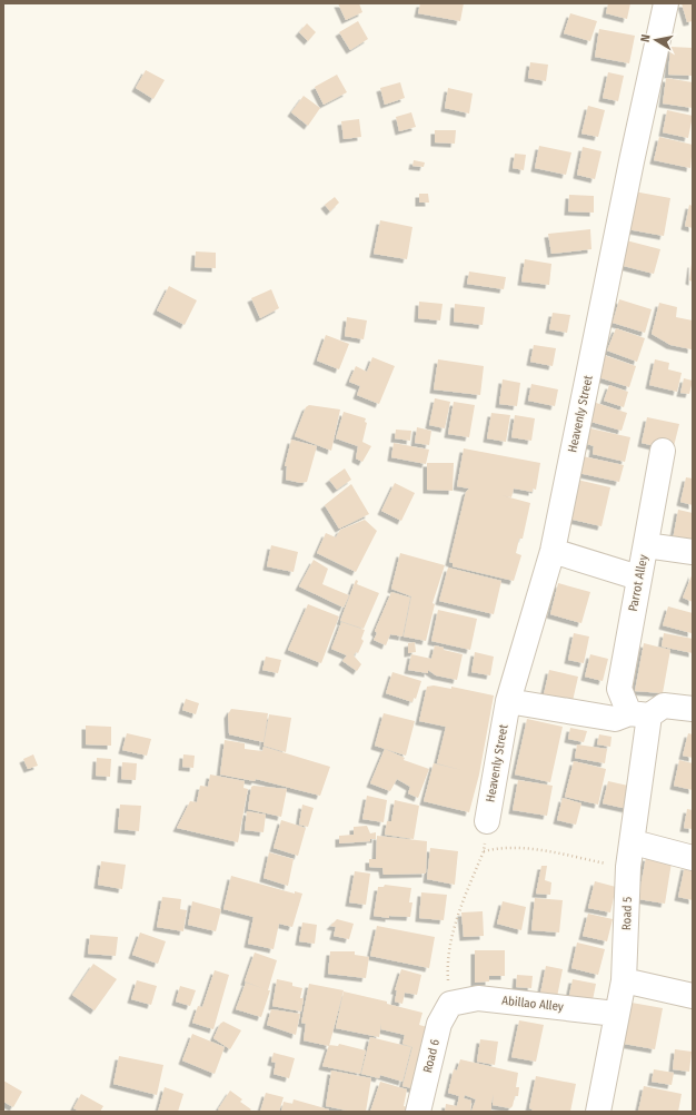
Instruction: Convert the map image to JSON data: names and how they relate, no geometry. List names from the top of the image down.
{
  "streets": {
    "street": [
      "Heavenly Street",
      "Parrot Alley",
      "Road 5",
      "Abillao Alley",
      "Road 6"
    ]
  },
  "crossings": [
    ["Parrot Alley", "Road 5"],
    ["Road 5", "Abillao Alley"],
    ["Abillao Alley", "Road 6"]
  ],
  "north": "left"
}
